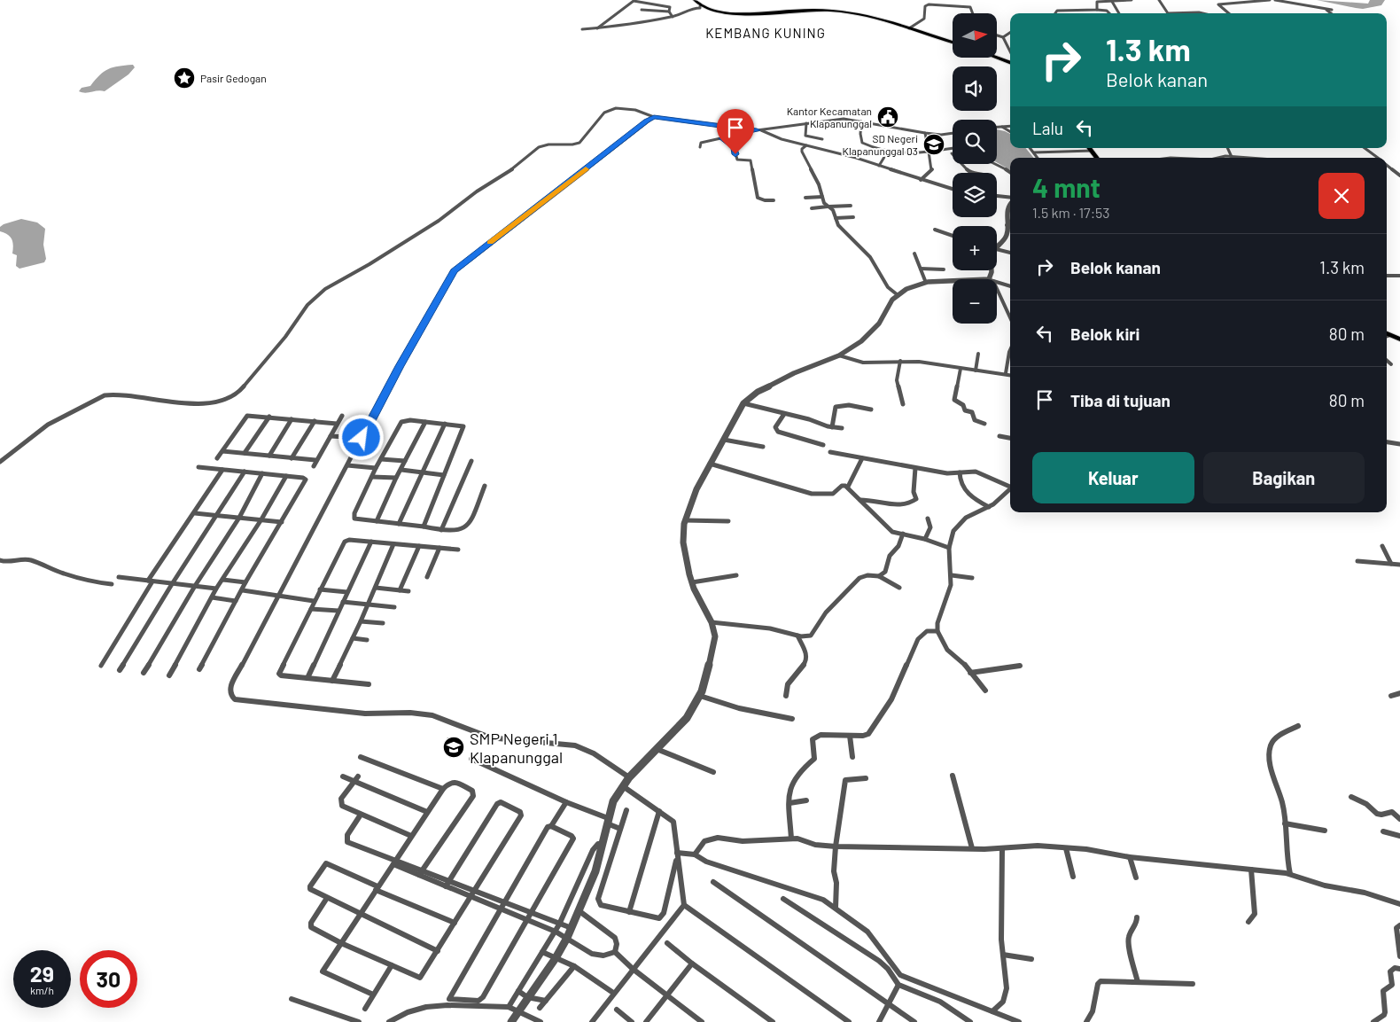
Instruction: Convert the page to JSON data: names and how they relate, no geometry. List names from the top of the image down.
{
  "districts": ["KEMBANG KUNING"],
  "places": {
    "place": ["Pasir Gedogan"],
    "public building": ["Kantor Kecamatan Klapanunggal"],
    "school or university": ["SD Negeri Klapanunggal 03", "SMP Negeri 1 Klapanunggal"]
  },
  "north": "right",
  "page": {
    "map_buttons": ["+", "−"],
    "turn": ["1.3 km", "Belok kanan"],
    "then": "Lalu",
    "heading": ["4 mnt", "1.5 km · 17:53"],
    "list": [
      {
        "name": "Belok kanan",
        "value": "1.3 km"
      },
      {
        "name": "Belok kiri",
        "value": "80 m"
      },
      {
        "name": "Tiba di tujuan",
        "value": "80 m"
      }
    ],
    "buttons": ["Keluar", "Bagikan"],
    "speed": "29 km/h",
    "limit": "30"
  }
}
